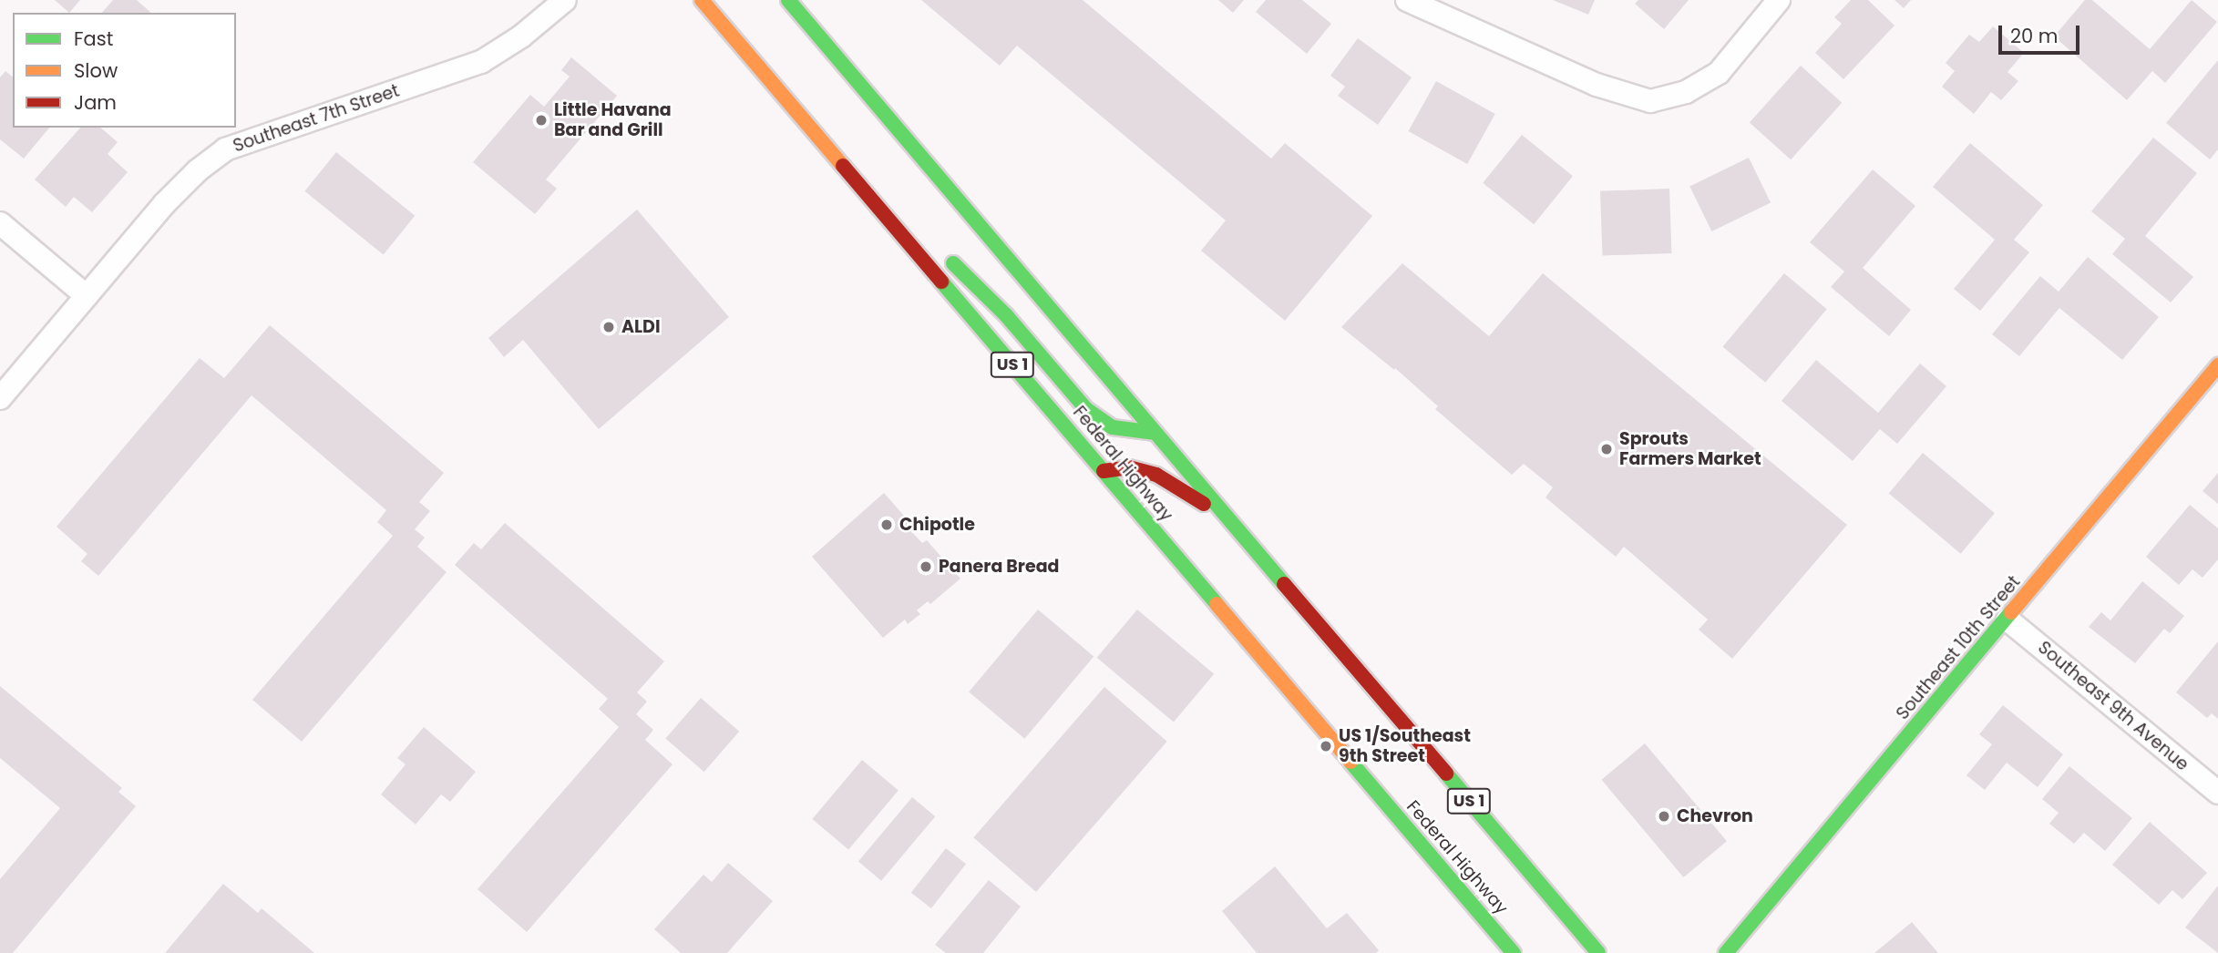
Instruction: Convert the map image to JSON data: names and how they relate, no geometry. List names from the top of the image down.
{
  "streets": {
    "main road": ["US 1", "Federal Highway", "Southeast 10th Street"],
    "street": ["Southeast 7th Street", "Southeast 9th Avenue"]
  },
  "crossings": [
    ["Southeast 10th Street", "Southeast 9th Avenue"]
  ],
  "places": [
    "Little Havana Bar and Grill",
    "ALDI",
    "Sprouts Farmers Market",
    "Chipotle",
    "Panera Bread",
    "US 1/Southeast 9th Street",
    "Chevron"
  ],
  "legend": ["Fast", "Slow", "Jam"],
  "scale_bar": "20 m"
}
